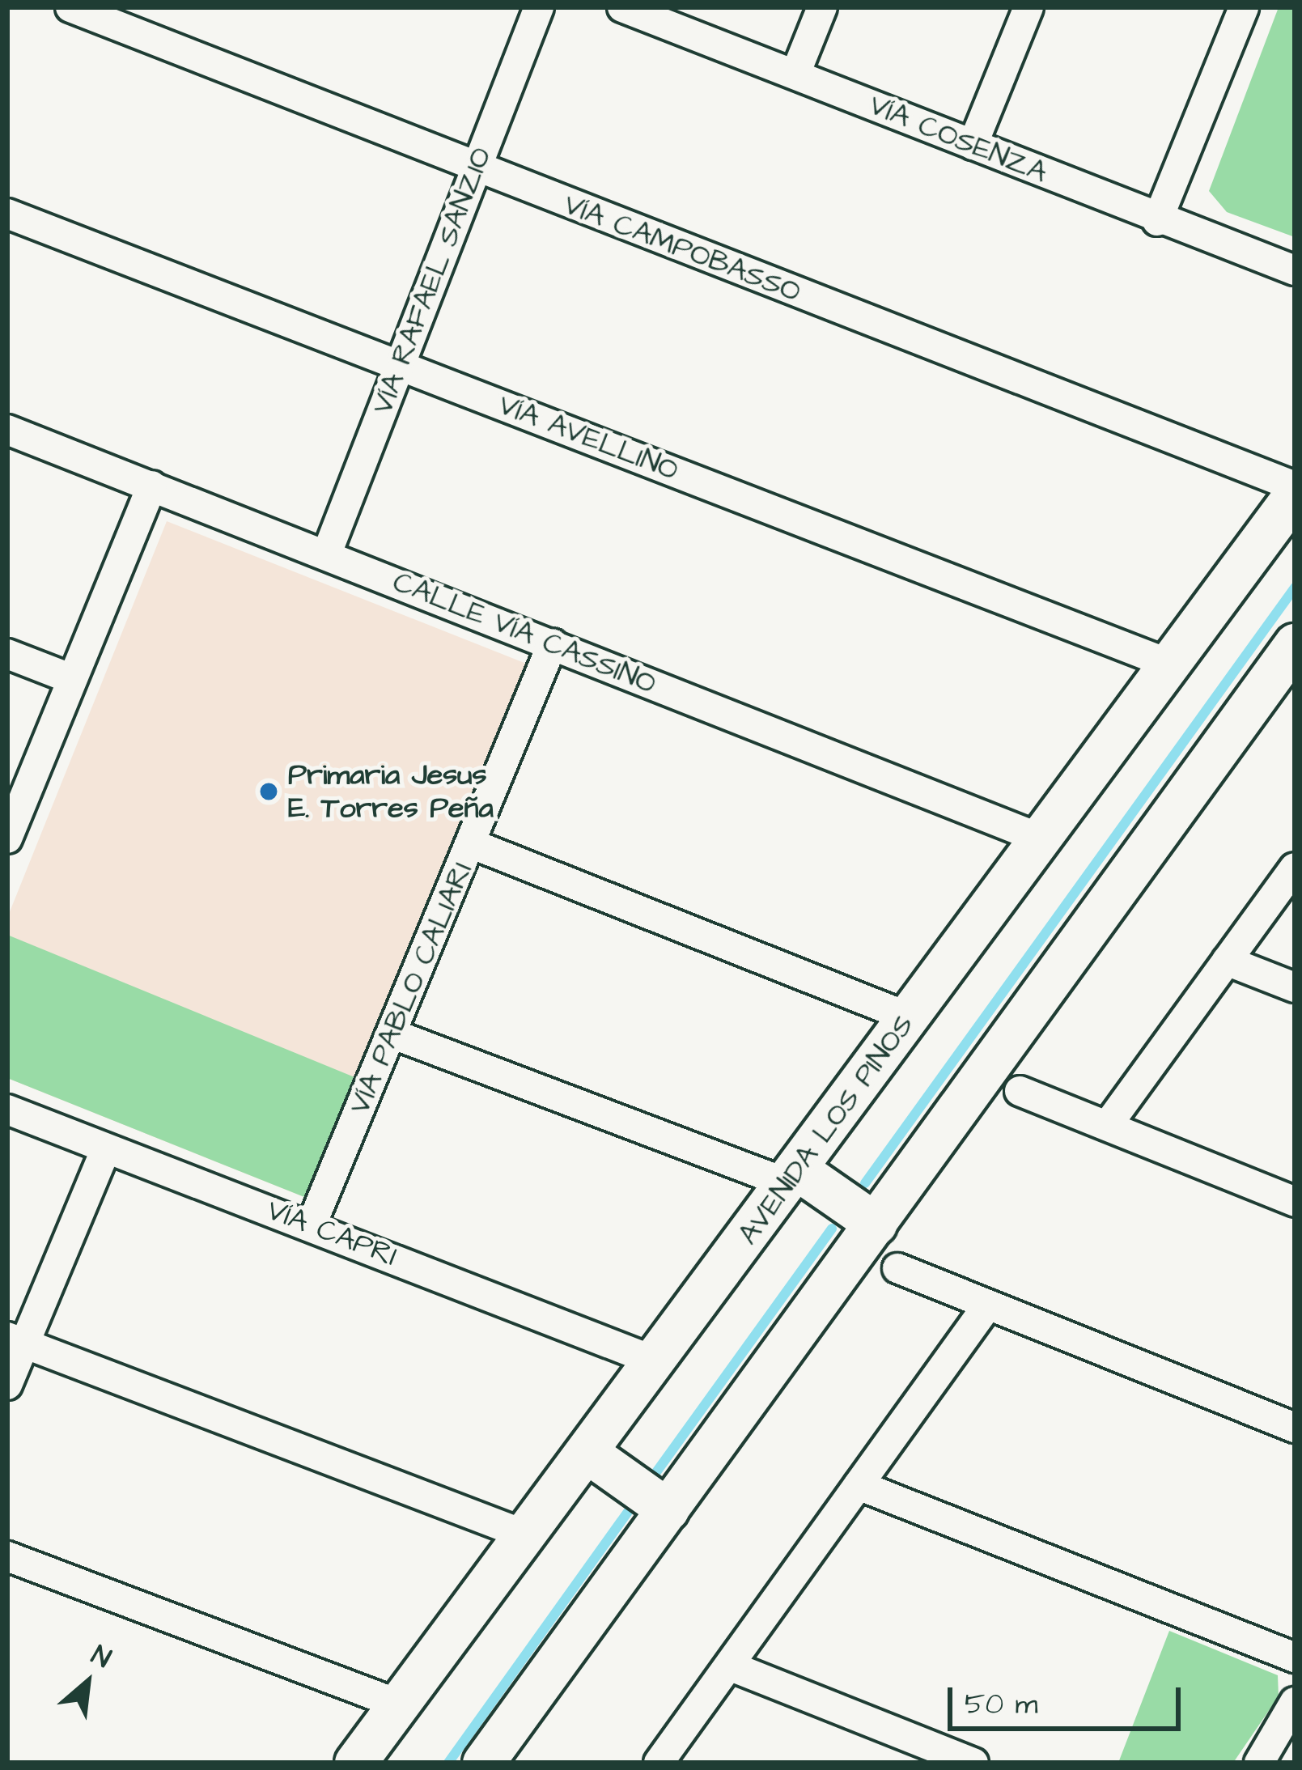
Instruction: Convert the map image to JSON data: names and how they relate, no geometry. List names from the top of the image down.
{
  "streets": {
    "street": [
      "VÍA COSENZA",
      "VÍA CAMPOBASSO",
      "VÍA RAFAEL SANZIO",
      "VÍA AVELLINO",
      "CALLE VÍA CASSINO",
      "VÍA PABLO CALIARI",
      "AVENIDA LOS PINOS",
      "VÍA CAPRI"
    ]
  },
  "crossings": [
    ["VÍA CAMPOBASSO", "VÍA RAFAEL SANZIO"],
    ["VÍA RAFAEL SANZIO", "VÍA AVELLINO"],
    ["VÍA RAFAEL SANZIO", "CALLE VÍA CASSINO"],
    ["VÍA AVELLINO", "AVENIDA LOS PINOS"],
    ["CALLE VÍA CASSINO", "VÍA PABLO CALIARI"],
    ["CALLE VÍA CASSINO", "AVENIDA LOS PINOS"],
    ["VÍA PABLO CALIARI", "VÍA CAPRI"],
    ["AVENIDA LOS PINOS", "VÍA CAPRI"]
  ],
  "places": ["Primaria Jesus E. Torres Peña"],
  "scale_bar": "50 m",
  "north": "top right"
}
